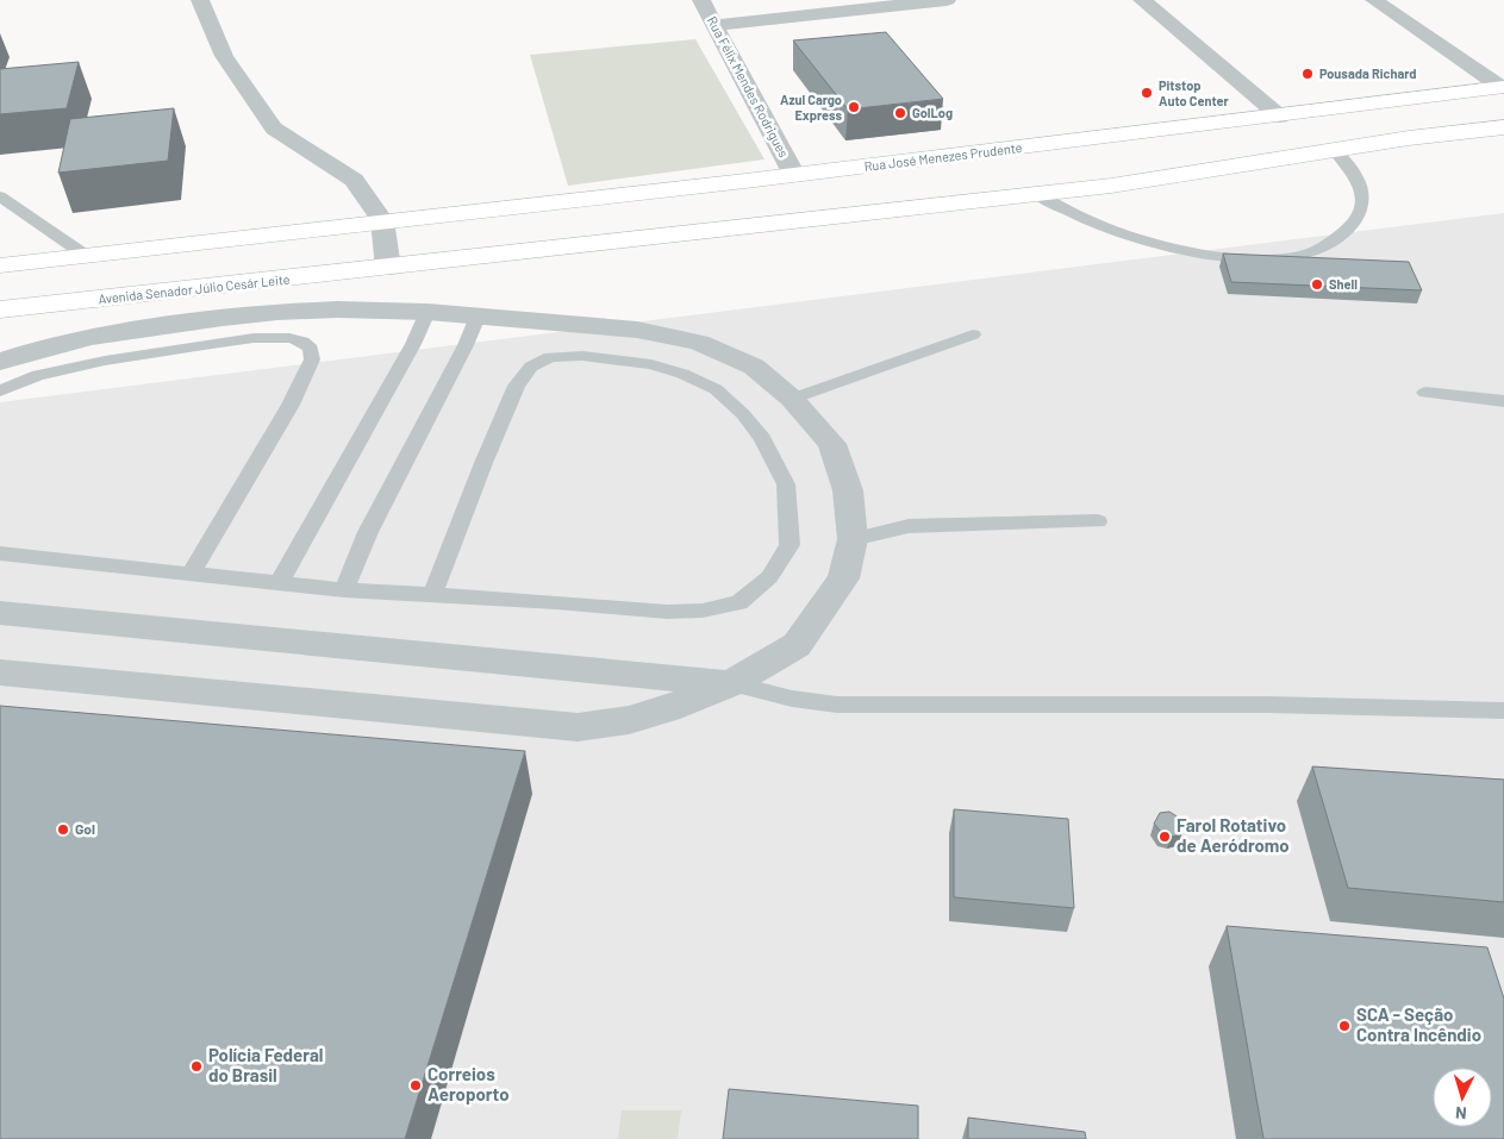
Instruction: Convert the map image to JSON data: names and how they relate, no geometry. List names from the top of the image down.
{
  "streets": {
    "main road": ["Rua José Menezes Prudente", "Avenida Senador Júlio Cesár Leite"],
    "street": ["Rua Félix Mendes Rodrigues"]
  },
  "crossings": [
    ["Rua Félix Mendes Rodrigues", "Rua José Menezes Prudente"]
  ],
  "places": [
    "Pousada Richard",
    "Pitstop Auto Center",
    "Azul Cargo Express",
    "GolLog",
    "Shell",
    "Gol",
    "Farol Rotativo de Aeródromo",
    "SCA - Seção Contra Incêndio",
    "Polícia Federal do Brasil",
    "Correios Aeroporto"
  ],
  "north": "bottom"
}
